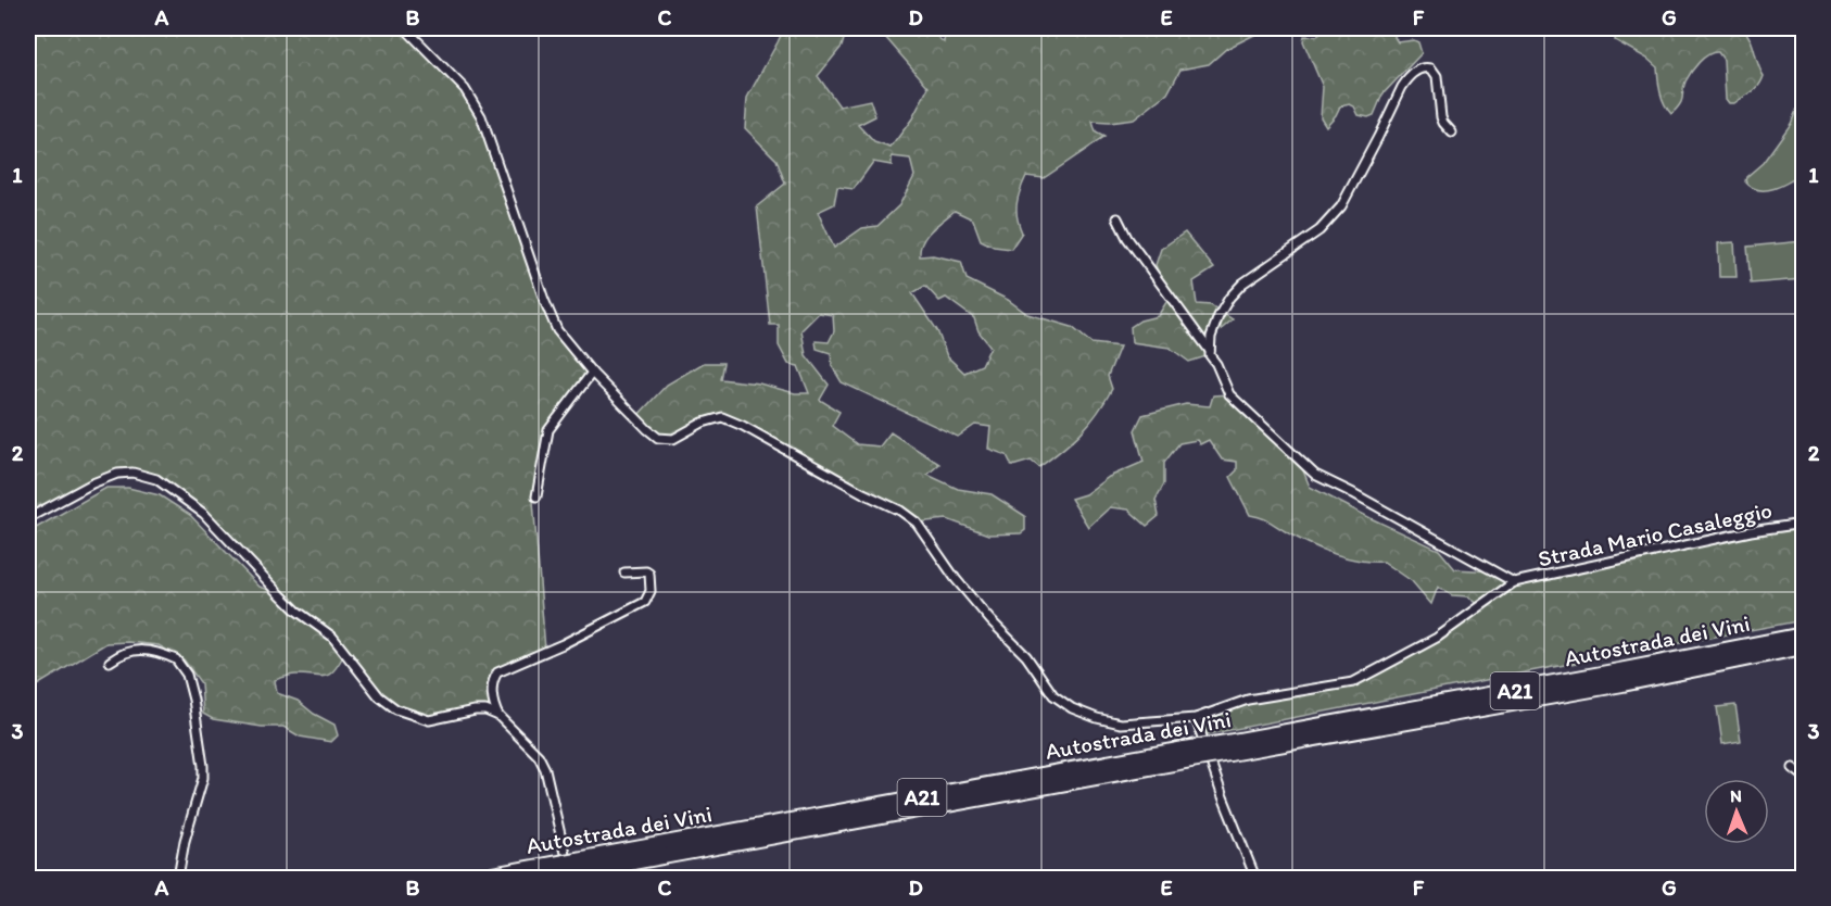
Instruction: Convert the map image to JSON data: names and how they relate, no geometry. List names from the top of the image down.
{
  "streets": {
    "highway": ["Autostrada dei Vini", "A21"],
    "street": ["Strada Mario Casaleggio"]
  },
  "north": "top",
  "grid": {
    "columns": [
      "A",
      "B",
      "C",
      "D",
      "E",
      "F",
      "G"
    ],
    "rows": ["1", "2", "3"]
  }
}
